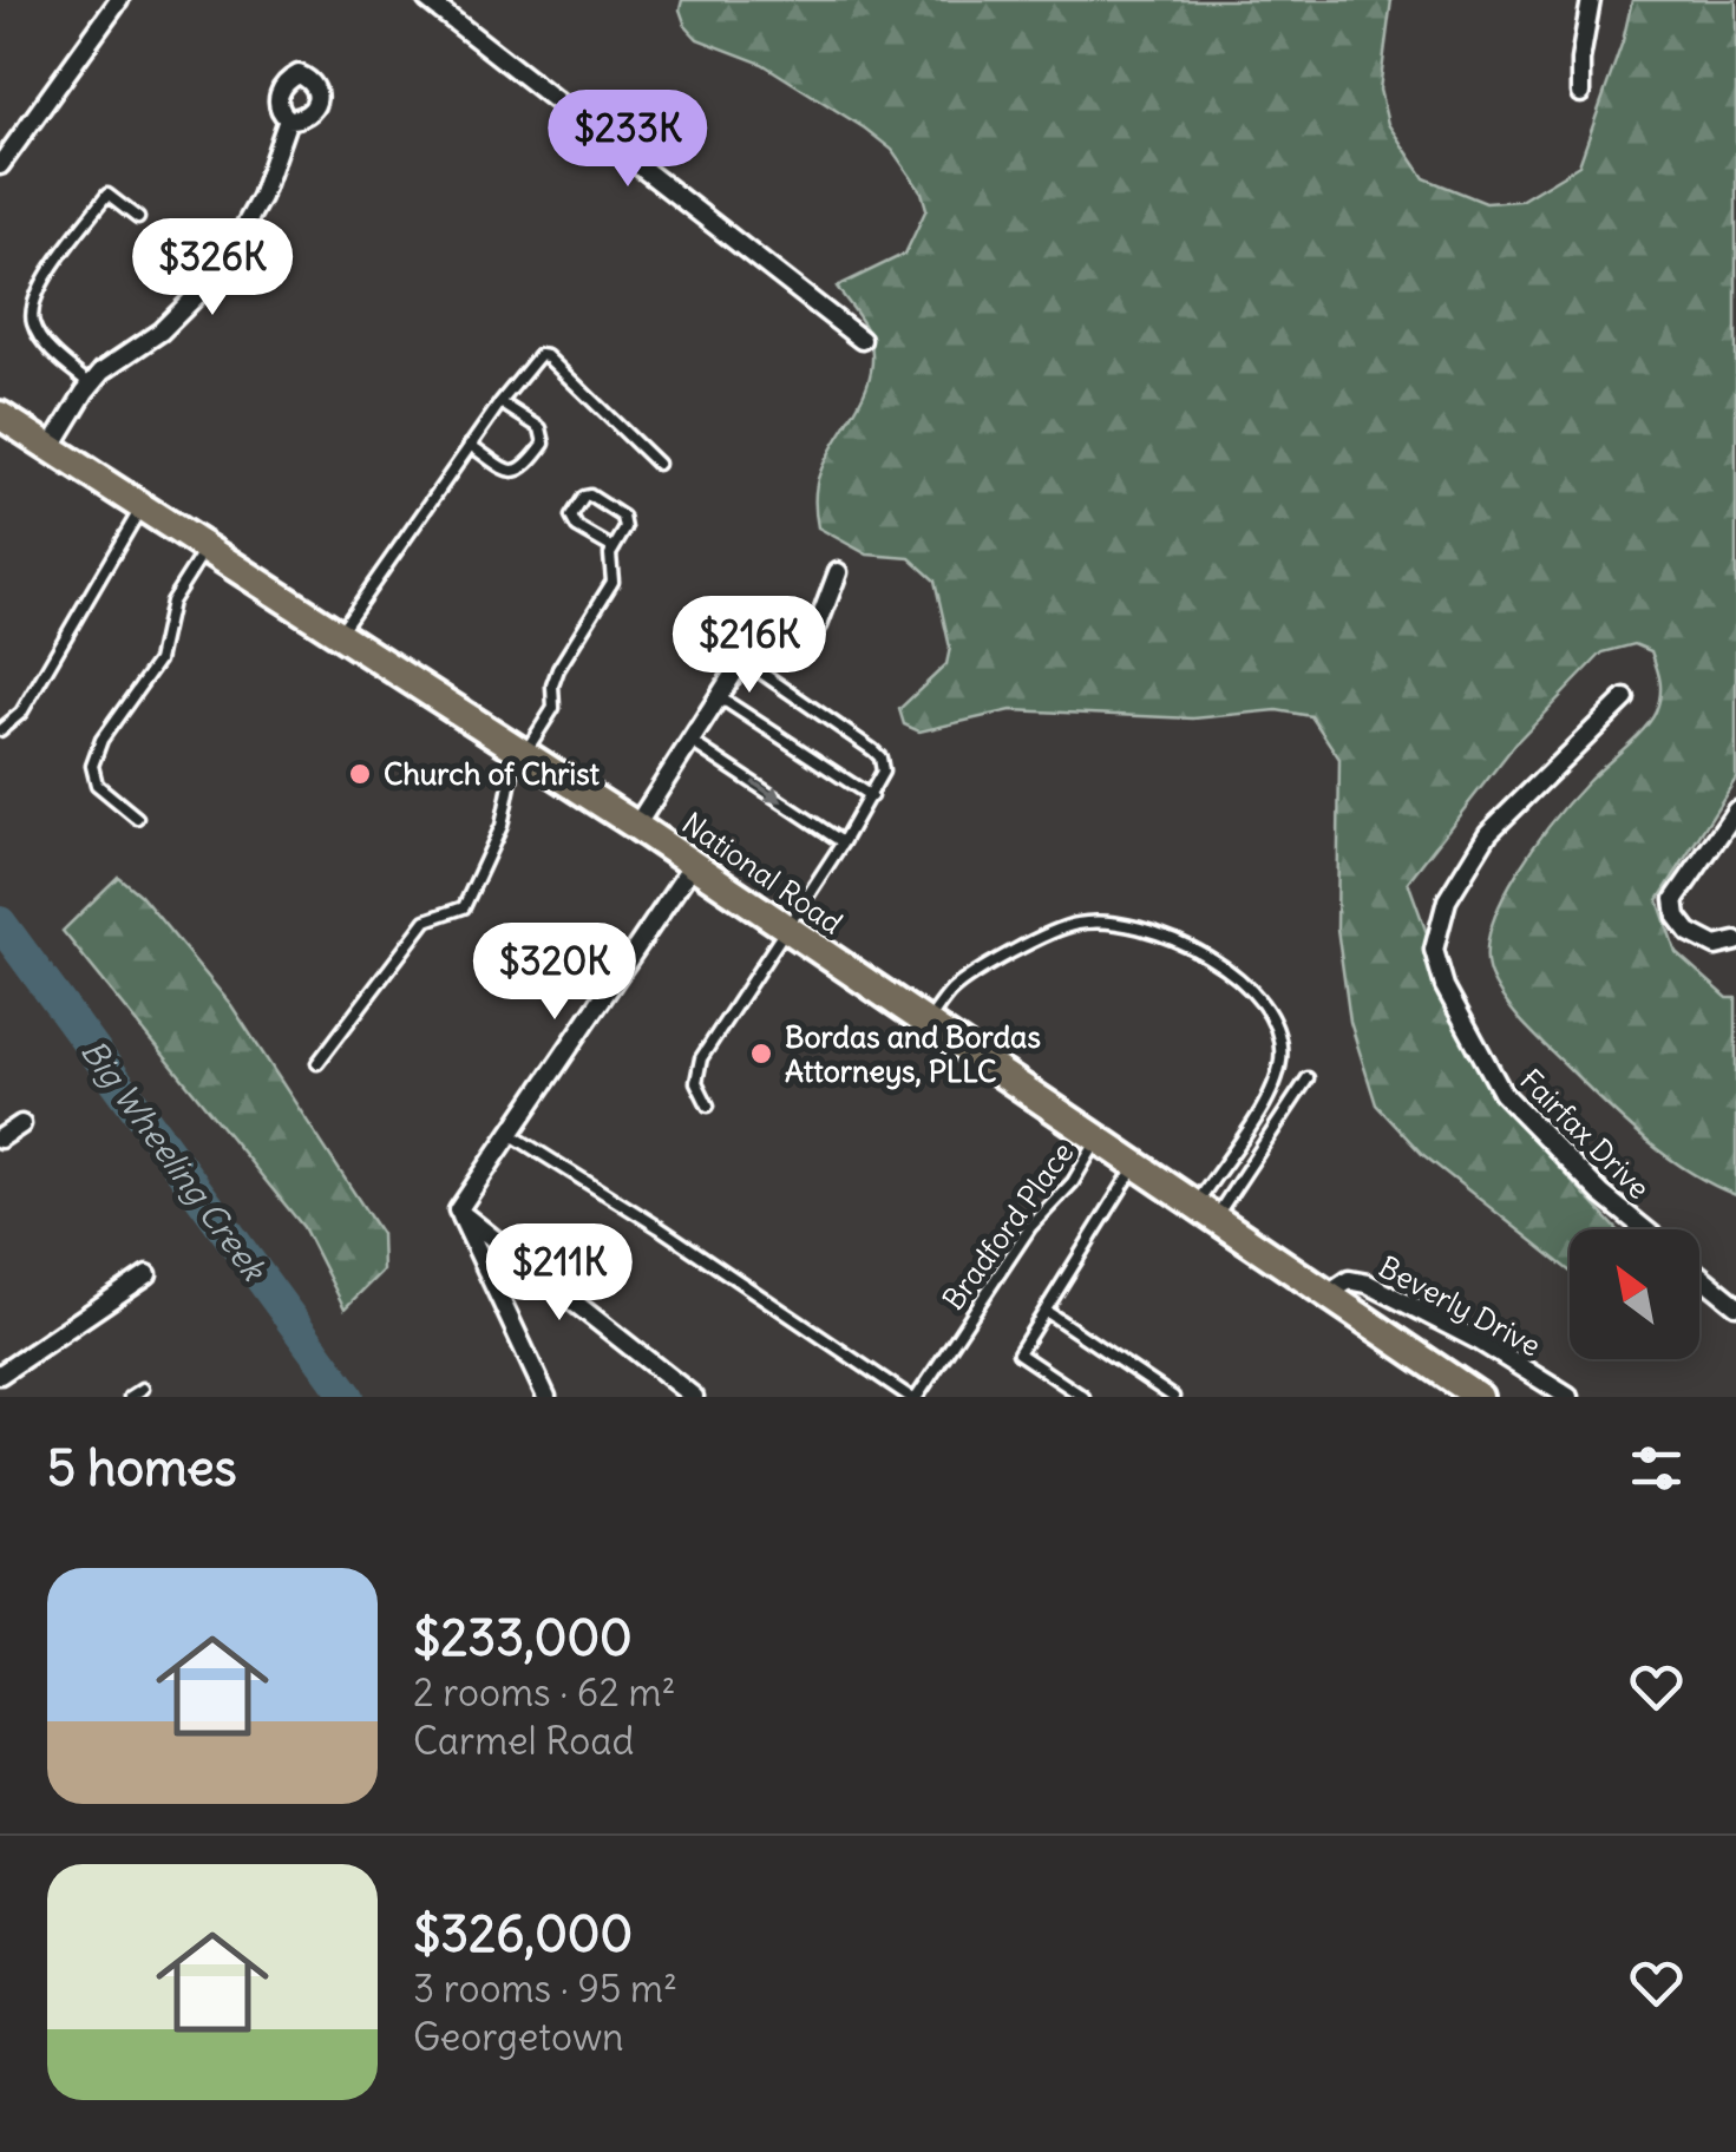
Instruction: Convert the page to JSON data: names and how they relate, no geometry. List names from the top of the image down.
{
  "streets": {
    "main road": ["National Road"],
    "street": ["Fairfax Drive", "Beverly Drive"],
    "lane": ["Bradford Place"]
  },
  "crossings": [
    ["National Road", "Bradford Place"],
    ["National Road", "Beverly Drive"]
  ],
  "water": ["Big Wheeling Creek"],
  "places": ["Church of Christ", "Bordas and Bordas Attorneys, PLLC"],
  "north": "top left",
  "page": {
    "price": [
      "$233K",
      "$326K",
      "$216K",
      "$320K",
      "$211K"
    ],
    "heading": "5 homes",
    "list": [
      {
        "name": "$233,000",
        "note": "2 rooms · 62 m² · Carmel Road"
      },
      {
        "name": "$326,000",
        "note": "3 rooms · 95 m² · Georgetown"
      }
    ]
  }
}
